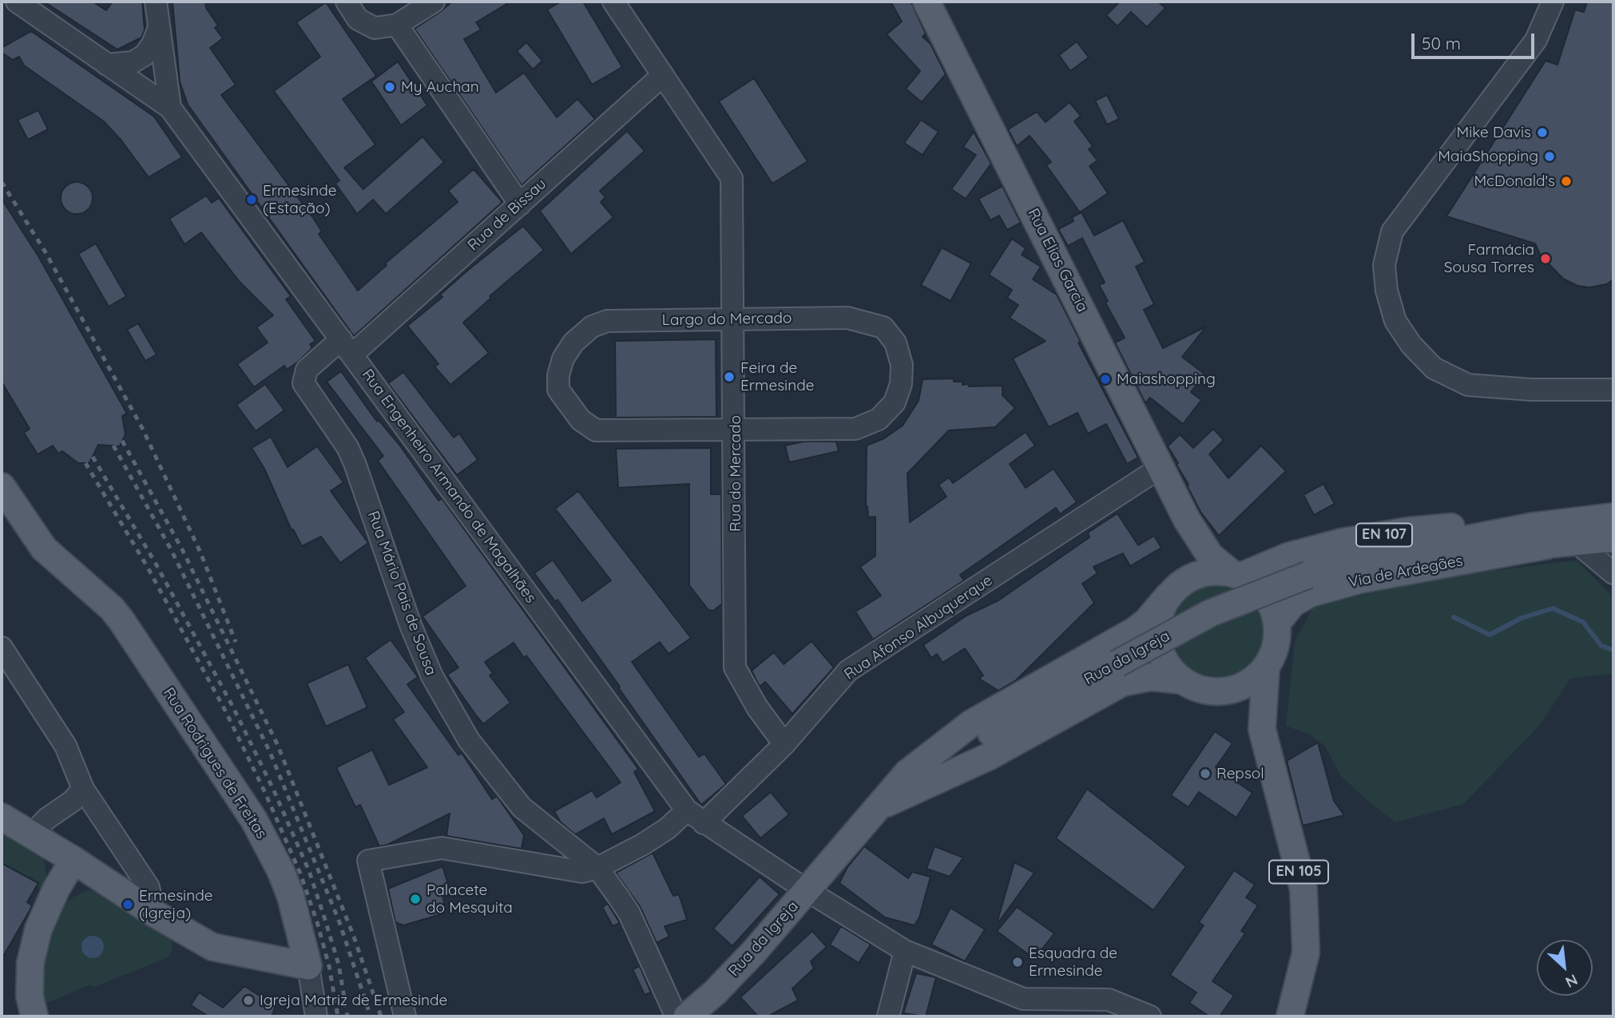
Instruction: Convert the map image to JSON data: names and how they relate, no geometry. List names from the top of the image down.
{
  "streets": {
    "main road": [
      "Rua Elias Garcia",
      "EN 107",
      "Via de Ardegães",
      "Rua da Igreja",
      "Rua Rodrigues de Freitas",
      "EN 105"
    ],
    "street": [
      "Rua de Bissau",
      "Largo do Mercado",
      "Rua do Mercado",
      "Rua Engenheiro Armando de Magalhães",
      "Rua Mário Pais de Sousa",
      "Rua Afonso Albuquerque"
    ]
  },
  "crossings": [
    ["Rua de Bissau", "Rua do Mercado"],
    ["Rua de Bissau", "Rua Engenheiro Armando de Magalhães"],
    ["Rua de Bissau", "Rua Mário Pais de Sousa"],
    ["Rua Elias Garcia", "Via de Ardegães"],
    ["Rua Elias Garcia", "Rua Afonso Albuquerque"],
    ["Rua Elias Garcia", "Rua da Igreja"],
    ["Rua Elias Garcia", "EN 105"],
    ["Largo do Mercado", "Rua do Mercado"],
    ["Rua do Mercado", "Rua Afonso Albuquerque"],
    ["Rua Engenheiro Armando de Magalhães", "Rua Mário Pais de Sousa"],
    ["Rua Engenheiro Armando de Magalhães", "Rua Afonso Albuquerque"],
    ["Rua Engenheiro Armando de Magalhães", "Rua da Igreja"],
    ["Via de Ardegães", "Rua da Igreja"],
    ["Via de Ardegães", "EN 105"],
    ["Rua Mário Pais de Sousa", "Rua Afonso Albuquerque"],
    ["Rua Mário Pais de Sousa", "Rua da Igreja"],
    ["Rua da Igreja", "EN 105"]
  ],
  "places": [
    "My Auchan",
    "Mike Davis",
    "MaiaShopping",
    "McDonald's",
    "Ermesinde (Estação)",
    "Farmácia Sousa Torres",
    "Feira de Ermesinde",
    "Maiashopping",
    "Repsol",
    "Palacete do Mesquita",
    "Ermesinde (Igreja)",
    "Esquadra de Ermesinde",
    "Igreja Matriz de Ermesinde"
  ],
  "scale_bar": "50 m",
  "north": "bottom right"
}
